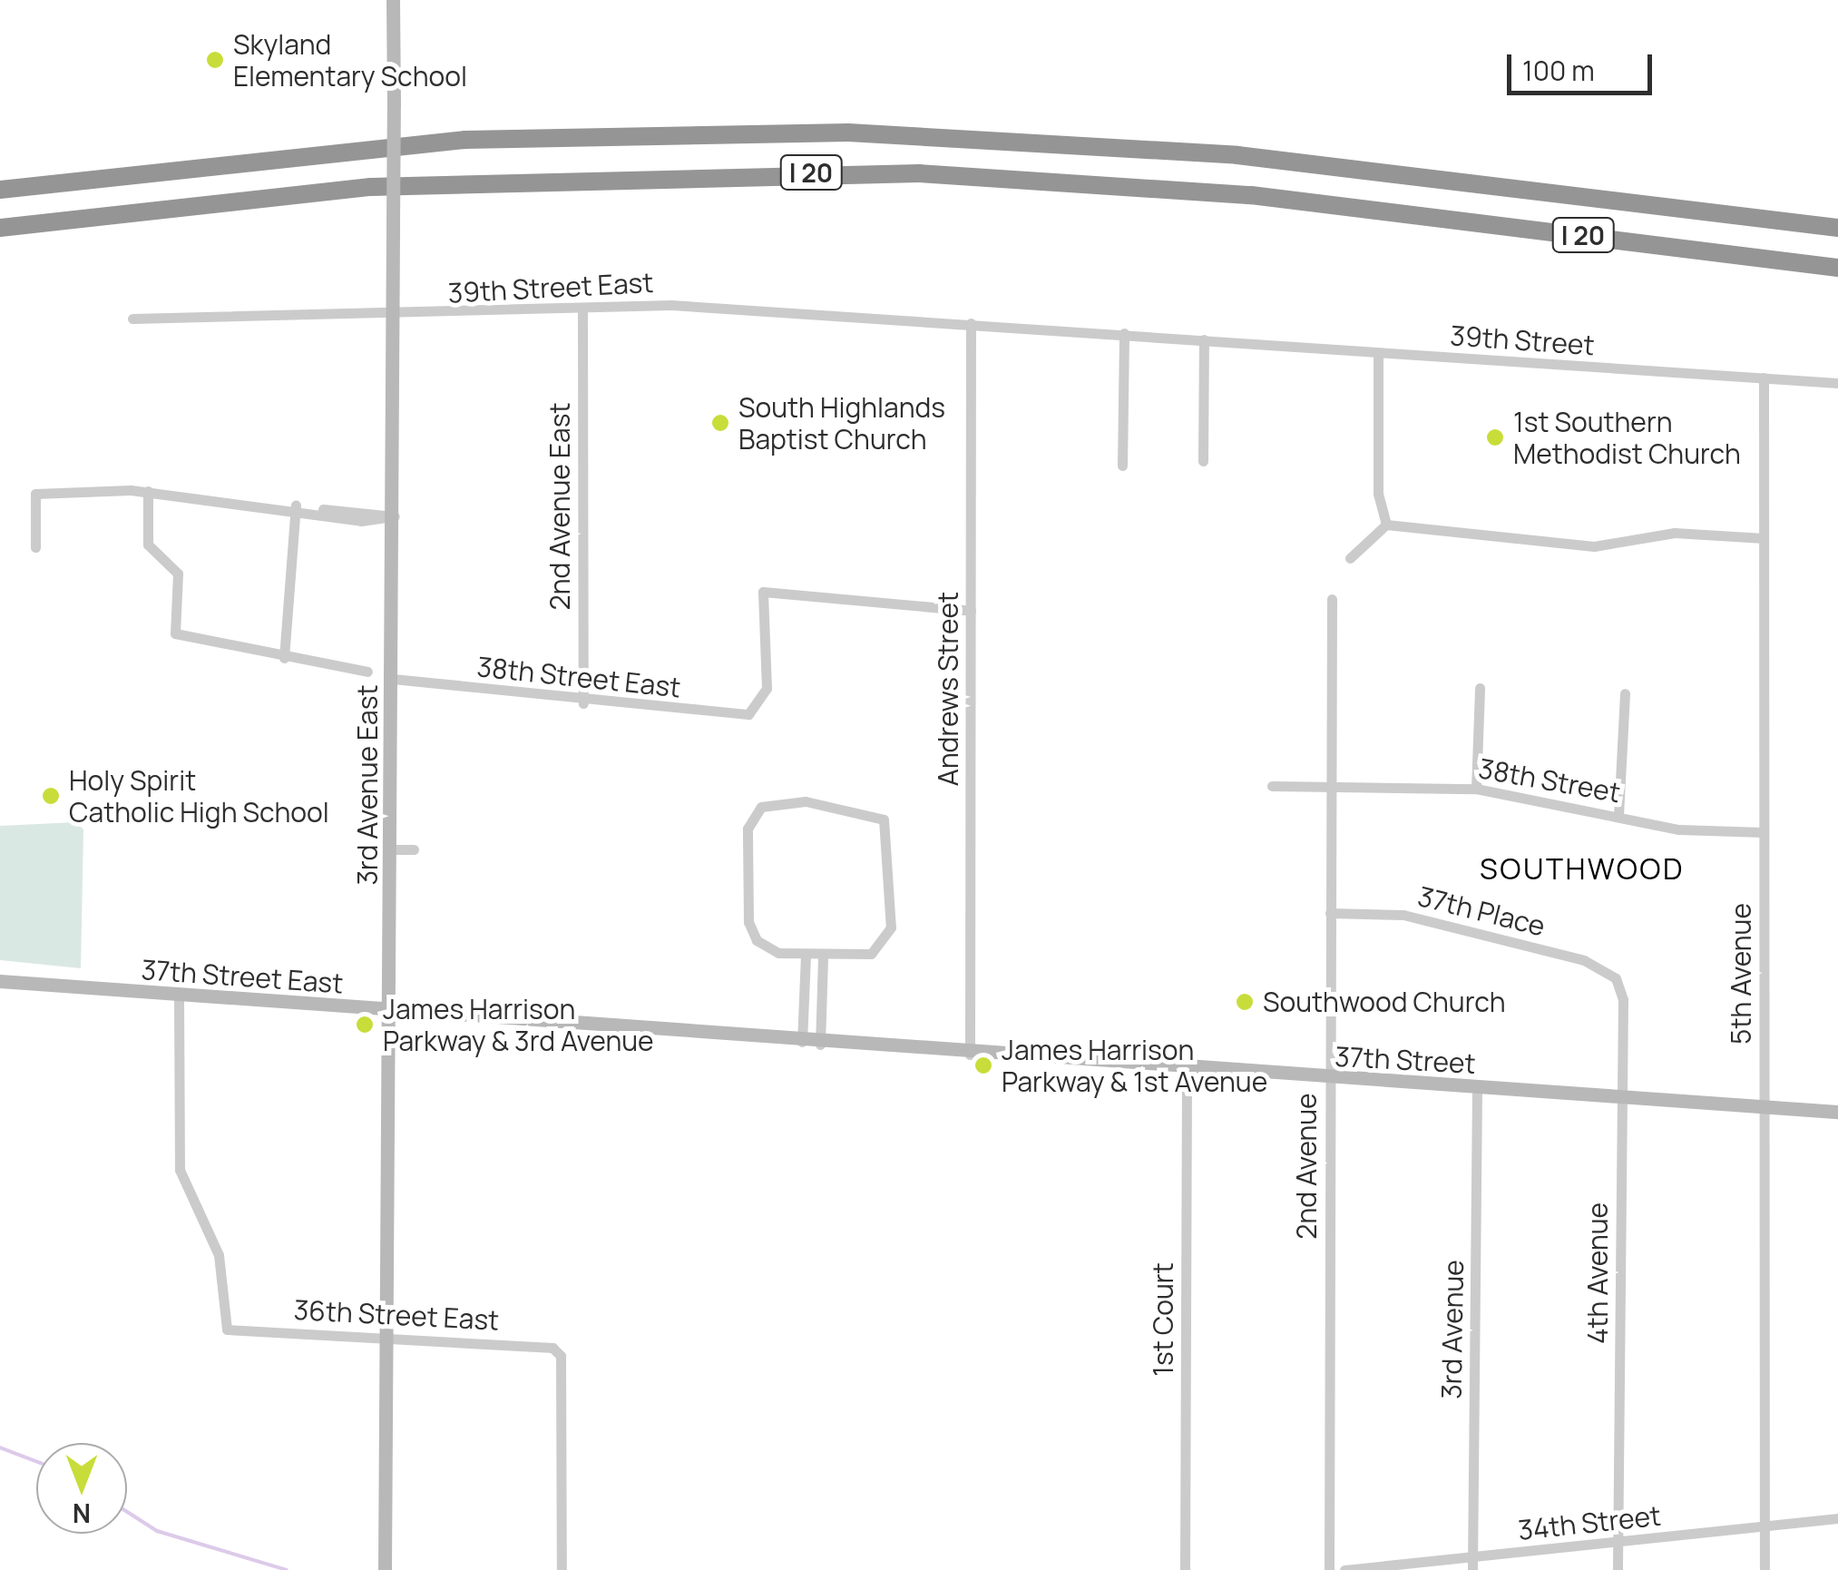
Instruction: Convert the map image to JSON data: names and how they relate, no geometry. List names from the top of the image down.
{
  "streets": {
    "highway": ["I 20"],
    "street": [
      "39th Street East",
      "39th Street",
      "2nd Avenue East",
      "38th Street East",
      "Andrews Street",
      "38th Street",
      "3rd Avenue East",
      "37th Place",
      "5th Avenue",
      "37th Street East",
      "37th Street",
      "2nd Avenue",
      "4th Avenue",
      "36th Street East",
      "1st Court",
      "3rd Avenue",
      "34th Street"
    ]
  },
  "crossings": [
    ["39th Street East", "39th Street"],
    ["39th Street East", "2nd Avenue East"],
    ["39th Street East", "Andrews Street"],
    ["39th Street East", "3rd Avenue East"],
    ["39th Street", "Andrews Street"],
    ["39th Street", "5th Avenue"],
    ["2nd Avenue East", "38th Street East"],
    ["38th Street East", "Andrews Street"],
    ["38th Street East", "3rd Avenue East"],
    ["Andrews Street", "37th Street East"],
    ["Andrews Street", "37th Street"],
    ["38th Street", "5th Avenue"],
    ["38th Street", "2nd Avenue"],
    ["3rd Avenue East", "37th Street East"],
    ["3rd Avenue East", "36th Street East"],
    ["37th Place", "2nd Avenue"],
    ["37th Place", "4th Avenue"],
    ["5th Avenue", "37th Street"],
    ["5th Avenue", "34th Street"],
    ["37th Street East", "37th Street"],
    ["37th Street East", "36th Street East"],
    ["37th Street", "2nd Avenue"],
    ["37th Street", "4th Avenue"],
    ["37th Street", "1st Court"],
    ["37th Street", "3rd Avenue"],
    ["4th Avenue", "34th Street"],
    ["3rd Avenue", "34th Street"]
  ],
  "districts": ["SOUTHWOOD"],
  "places": [
    "Skyland Elementary School",
    "South Highlands Baptist Church",
    "1st Southern Methodist Church",
    "Holy Spirit Catholic High School",
    "Southwood Church",
    "James Harrison Parkway & 3rd Avenue",
    "James Harrison Parkway & 1st Avenue"
  ],
  "scale_bar": "100 m",
  "north": "bottom"
}
